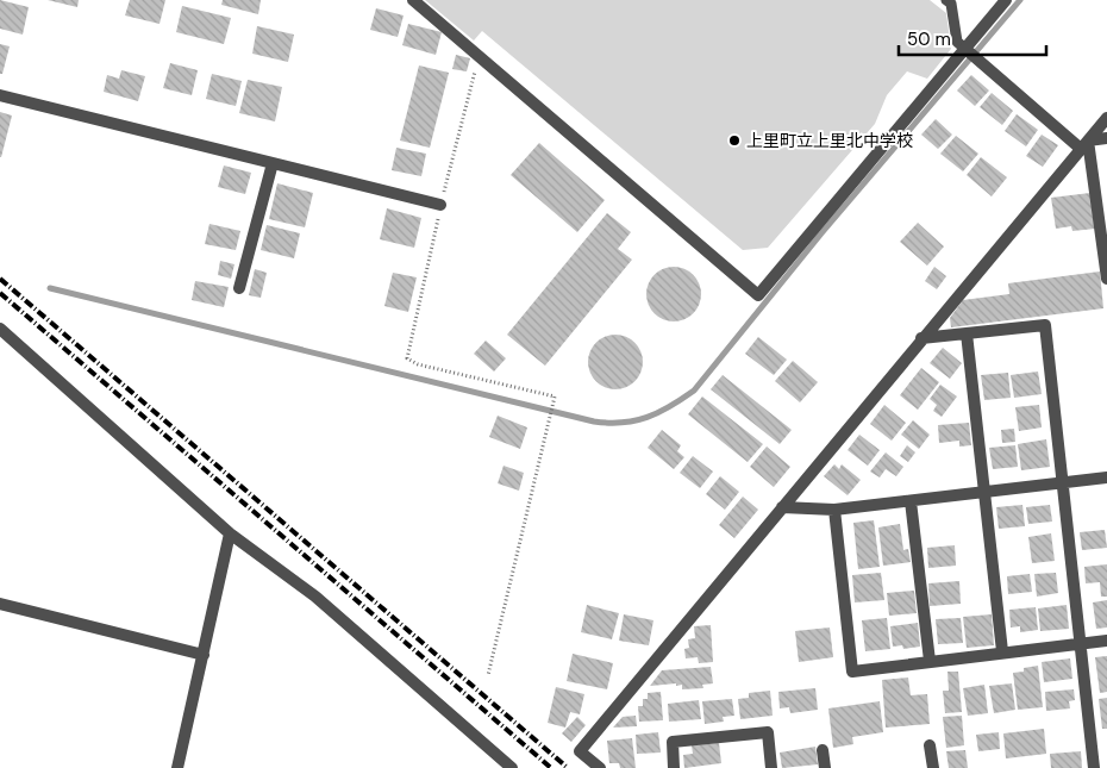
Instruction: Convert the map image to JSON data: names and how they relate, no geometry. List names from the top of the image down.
{
  "places": ["上里町立上里北中学校"],
  "scale_bar": "50 m"
}
